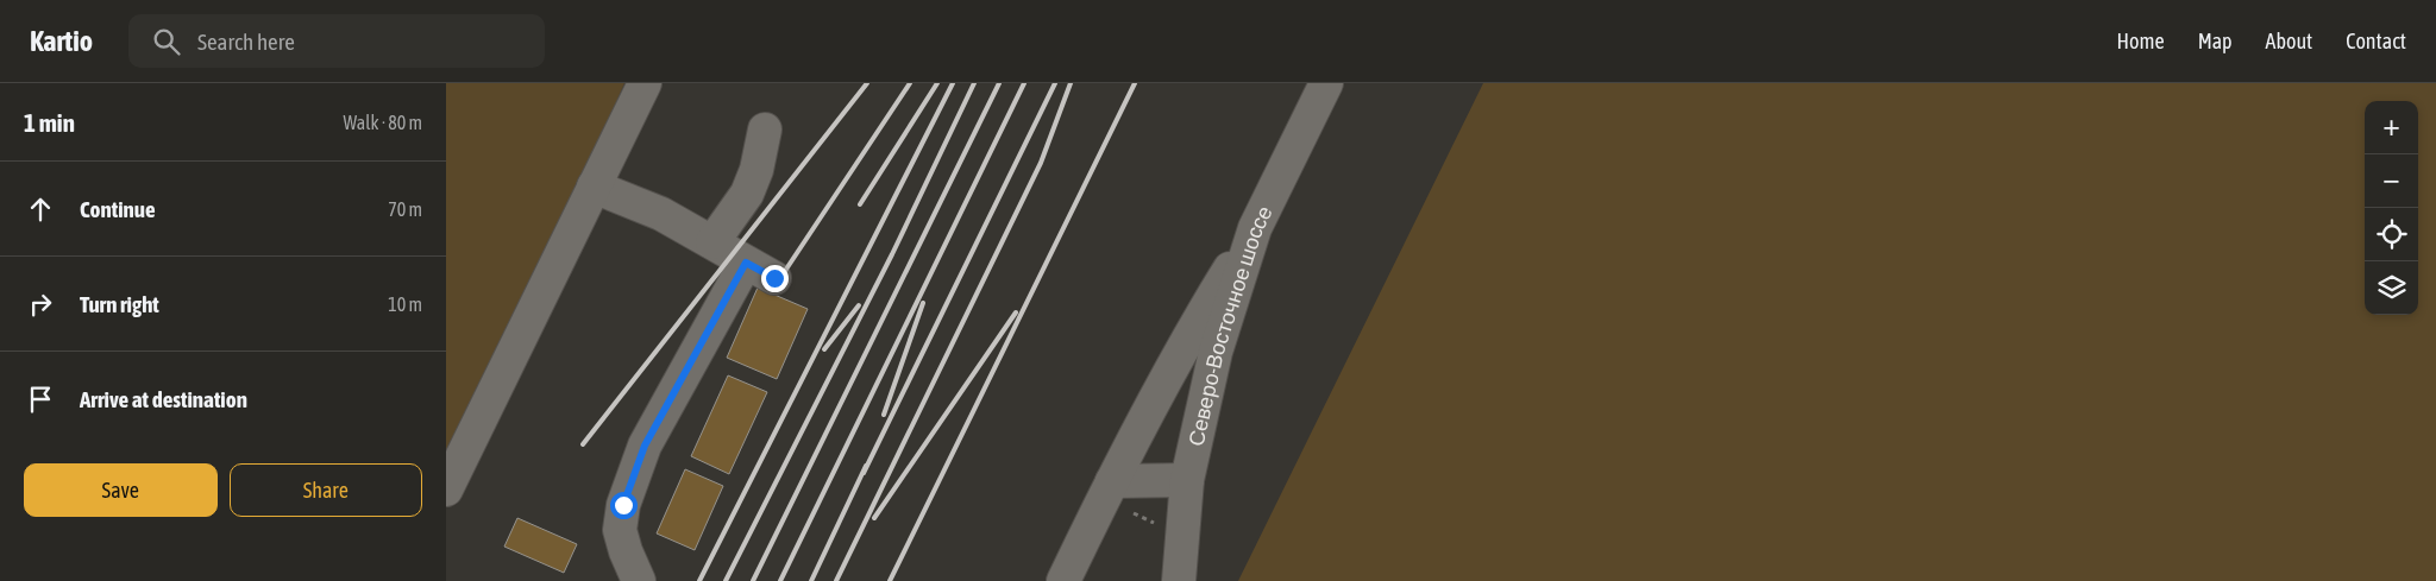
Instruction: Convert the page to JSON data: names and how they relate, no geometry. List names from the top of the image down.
{
  "streets": {
    "street": ["Северо-Восточное шоссе"]
  },
  "page": {
    "header": "Kartio",
    "search": "Search here",
    "nav": [
      "Home",
      "Map",
      "About",
      "Contact"
    ],
    "heading": ["1 min", "Walk · 80 m"],
    "map_buttons": ["+", "−"],
    "list": [
      ["Continue", "70 m"],
      ["Turn right", "10 m"],
      "Arrive at destination"
    ],
    "buttons": ["Save", "Share"]
  }
}
